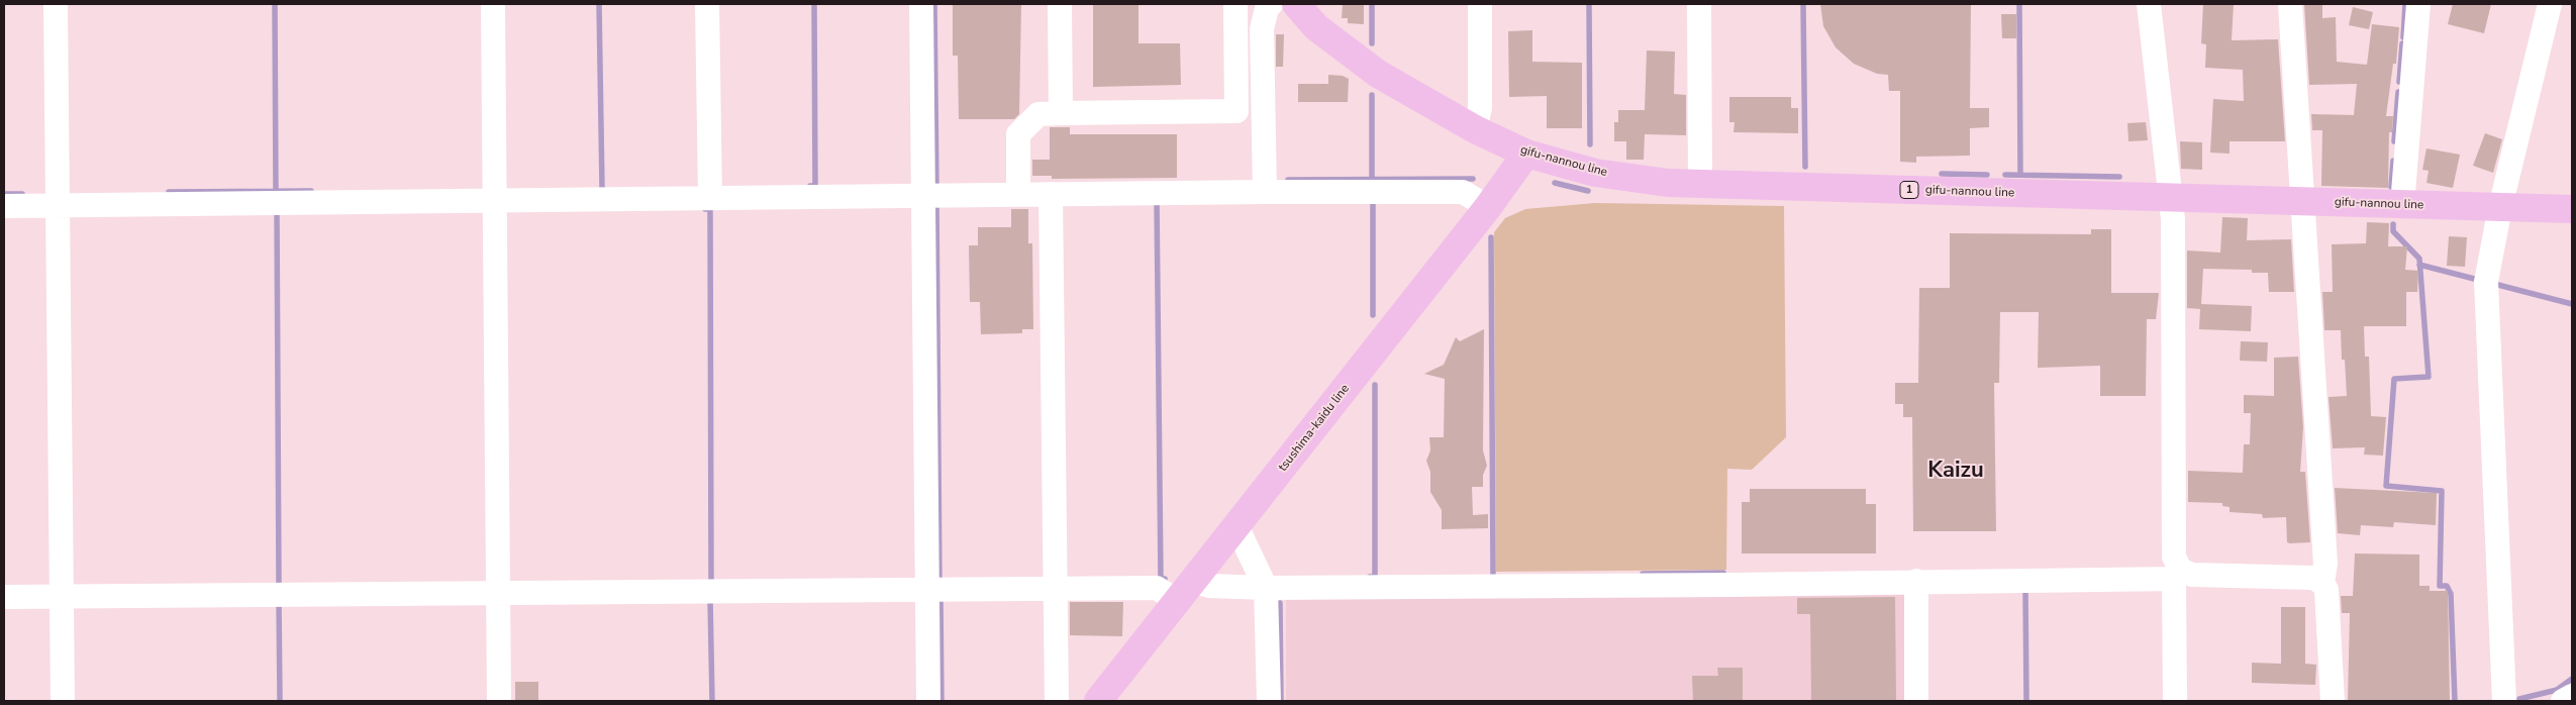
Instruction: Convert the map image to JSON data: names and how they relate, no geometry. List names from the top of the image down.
{
  "streets": {
    "main road": ["gifu-nannou line", "1", "tsushima-kaidu line"]
  },
  "crossings": [
    ["gifu-nannou line", "tsushima-kaidu line"]
  ],
  "districts": ["Kaizu"]
}
